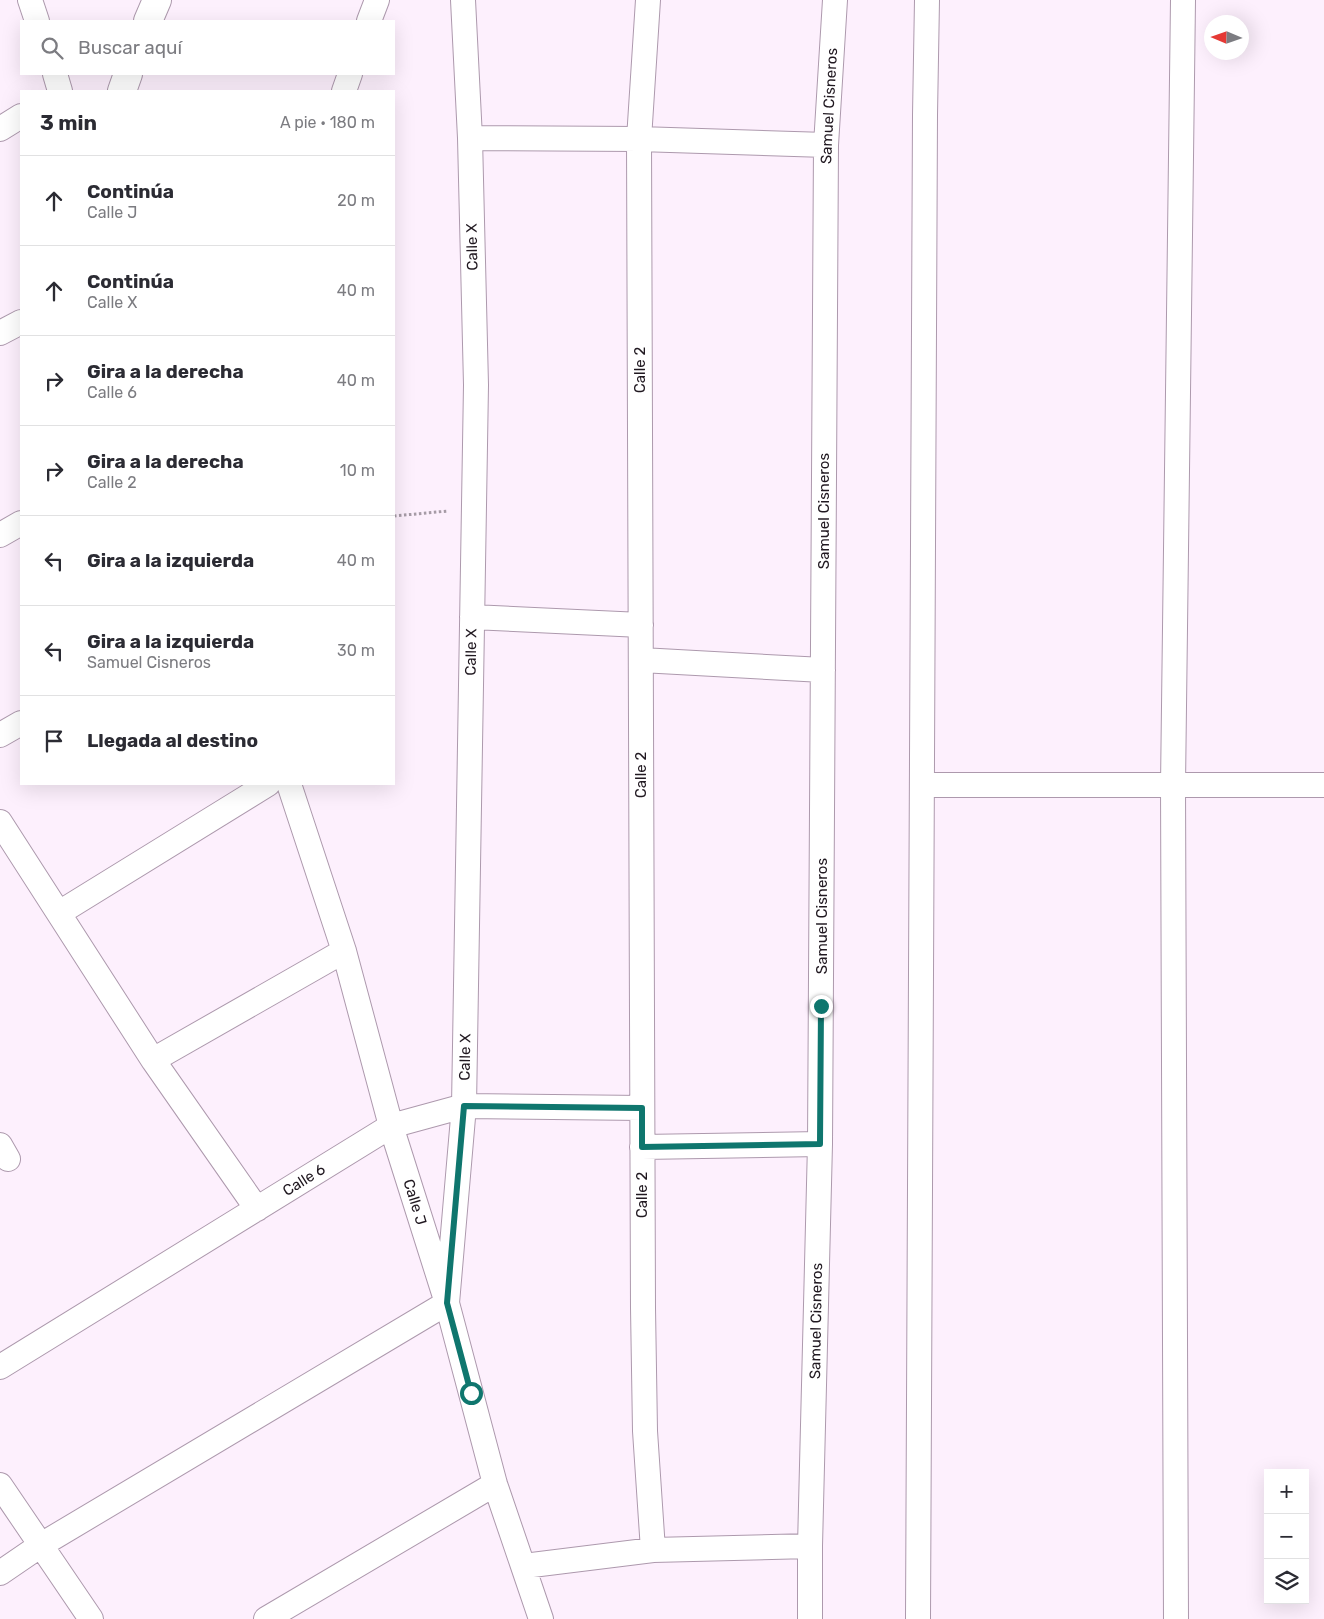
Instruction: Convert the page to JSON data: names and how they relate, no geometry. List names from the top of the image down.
{
  "streets": {
    "street": [
      "Samuel Cisneros",
      "Calle X",
      "Calle 2",
      "Calle 6",
      "Calle J"
    ]
  },
  "crossings": [
    ["Calle X", "Calle 6"],
    ["Calle X", "Calle J"],
    ["Calle 2", "Calle 6"],
    ["Calle 6", "Calle J"]
  ],
  "north": "left",
  "page": {
    "search": "Buscar aquí",
    "heading": ["3 min", "A pie · 180 m"],
    "list": [
      ["Continúa", "Calle J", "20 m"],
      ["Continúa", "Calle X", "40 m"],
      ["Gira a la derecha", "Calle 6", "40 m"],
      ["Gira a la derecha", "Calle 2", "10 m"],
      ["Gira a la izquierda", "40 m"],
      ["Gira a la izquierda", "Samuel Cisneros", "30 m"],
      "Llegada al destino"
    ],
    "map_buttons": ["+", "−"]
  }
}
